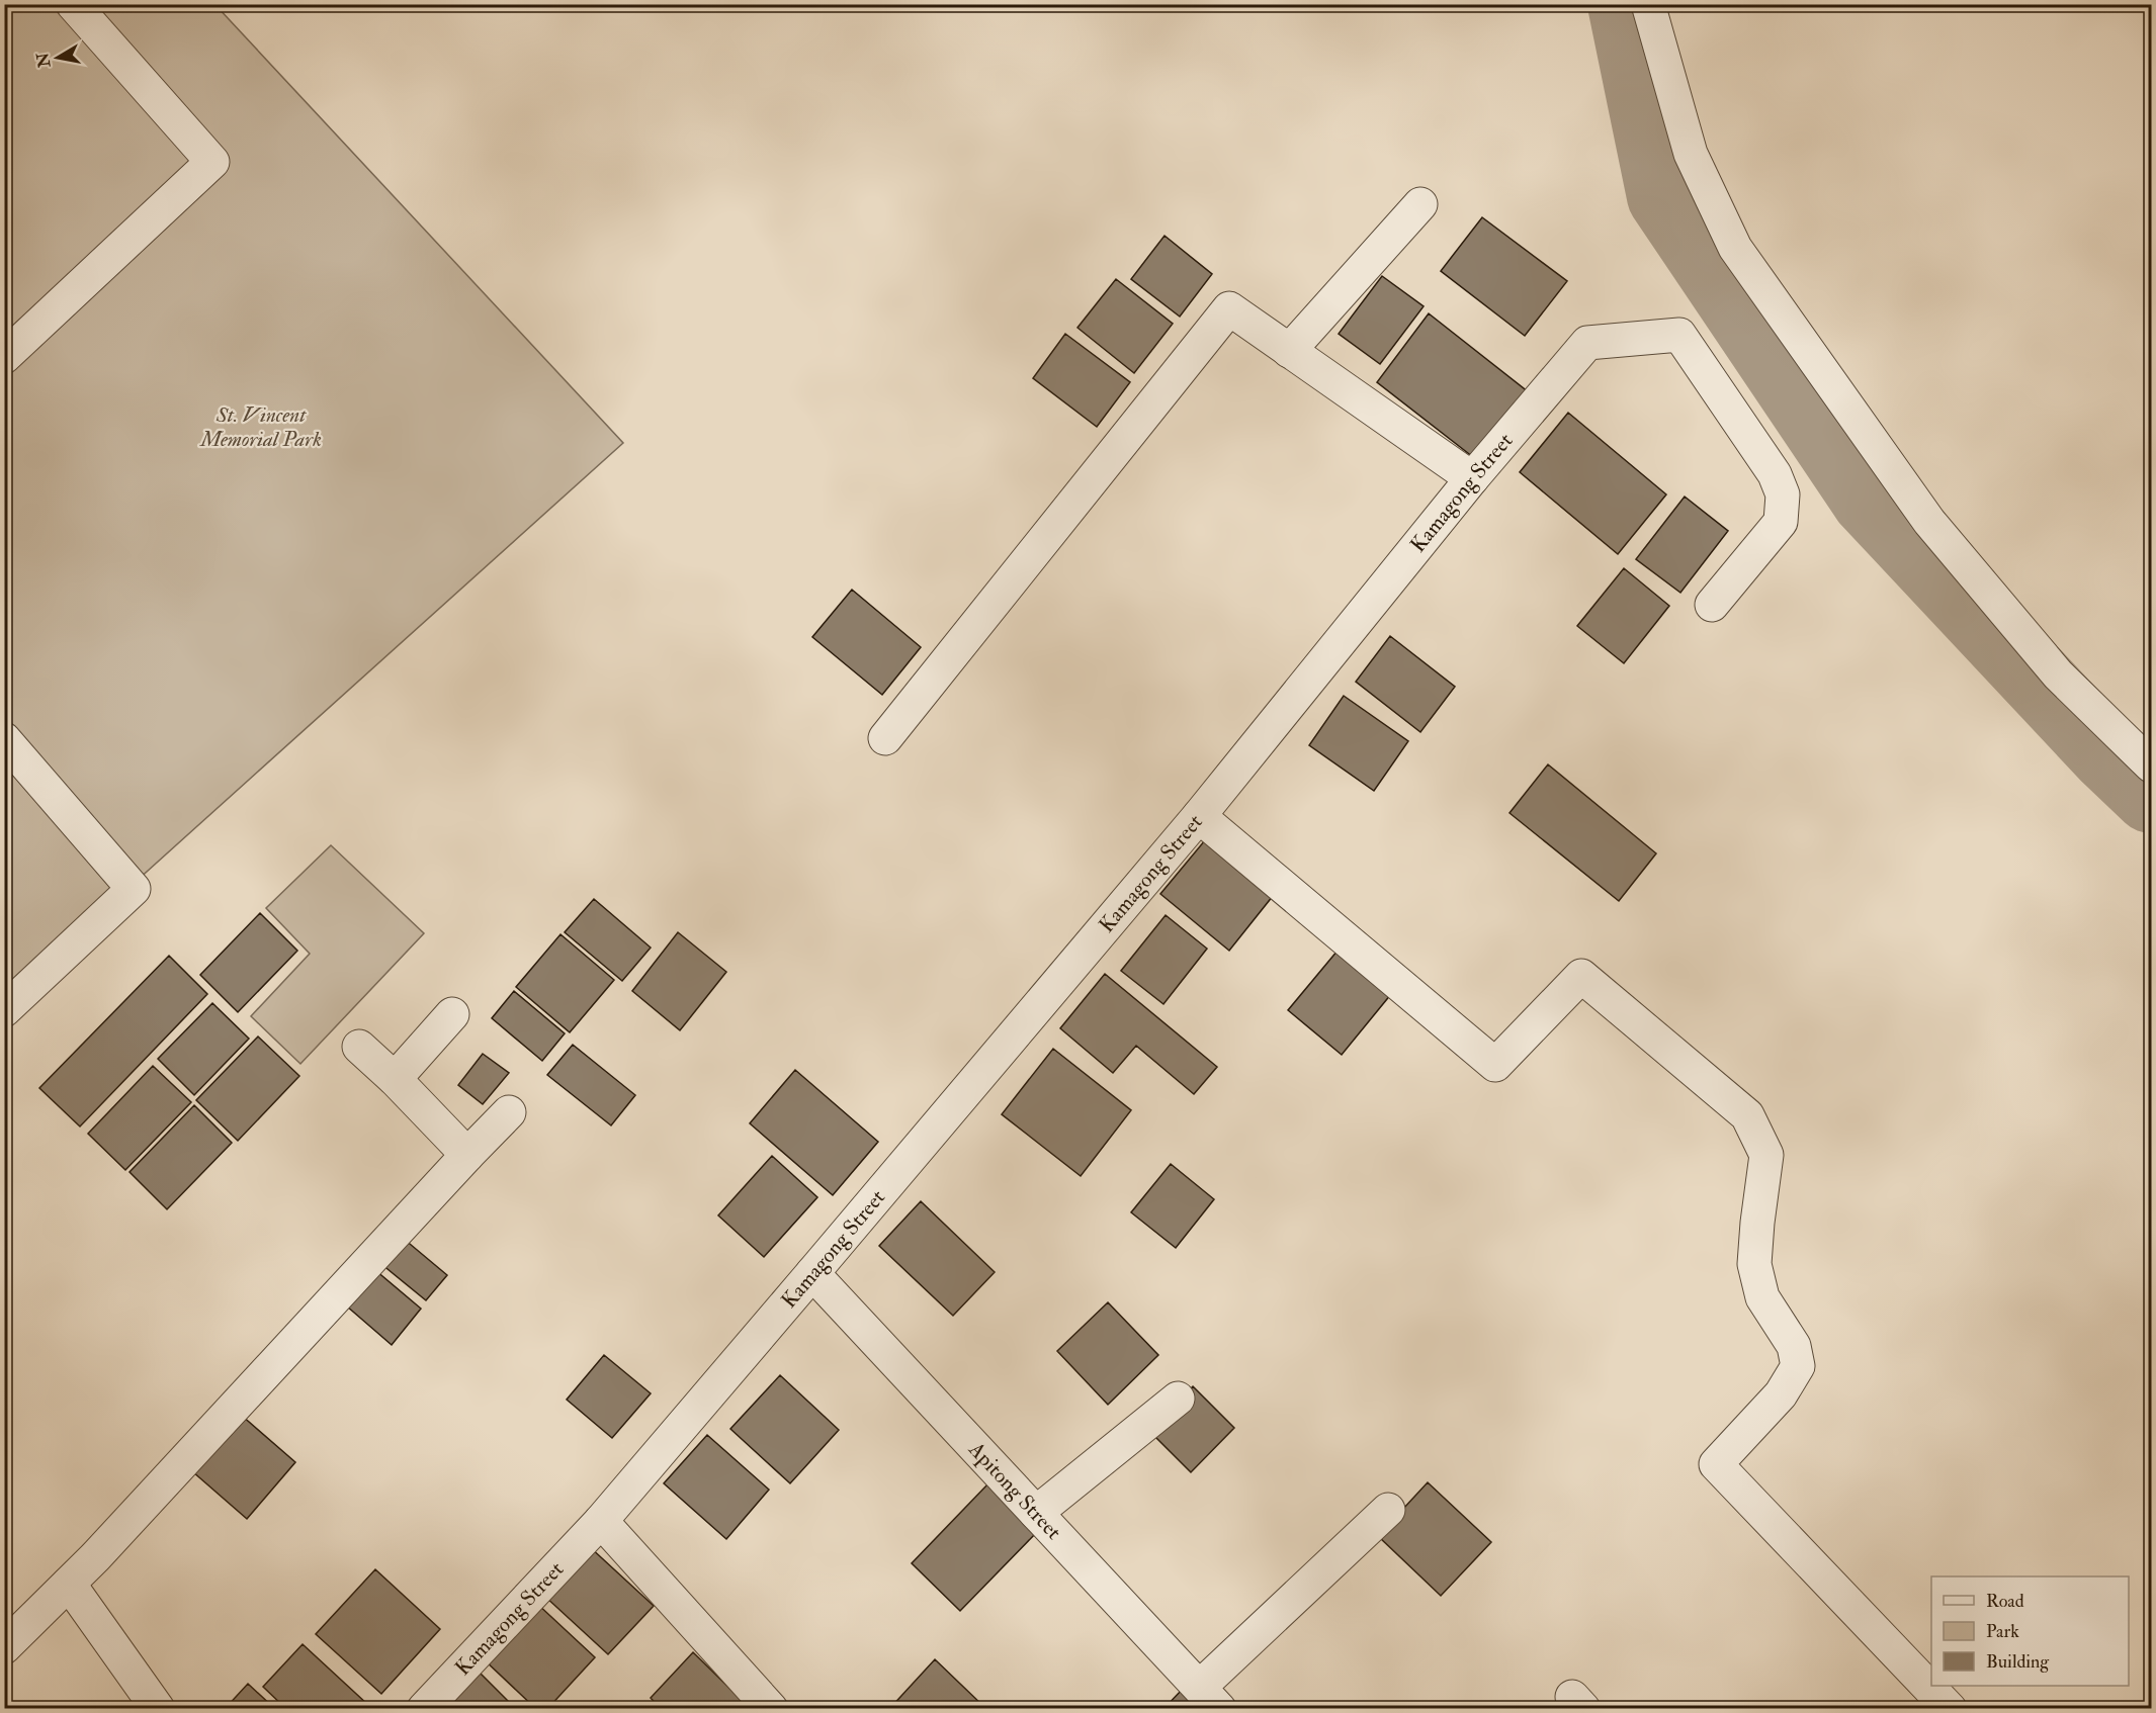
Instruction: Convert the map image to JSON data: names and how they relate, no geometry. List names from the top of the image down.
{
  "streets": {
    "street": ["Kamagong Street", "Apitong Street"]
  },
  "crossings": [
    ["Kamagong Street", "Apitong Street"]
  ],
  "parks": ["St. Vincent Memorial Park"],
  "legend": ["Road", "Park", "Building"],
  "north": "left"
}
